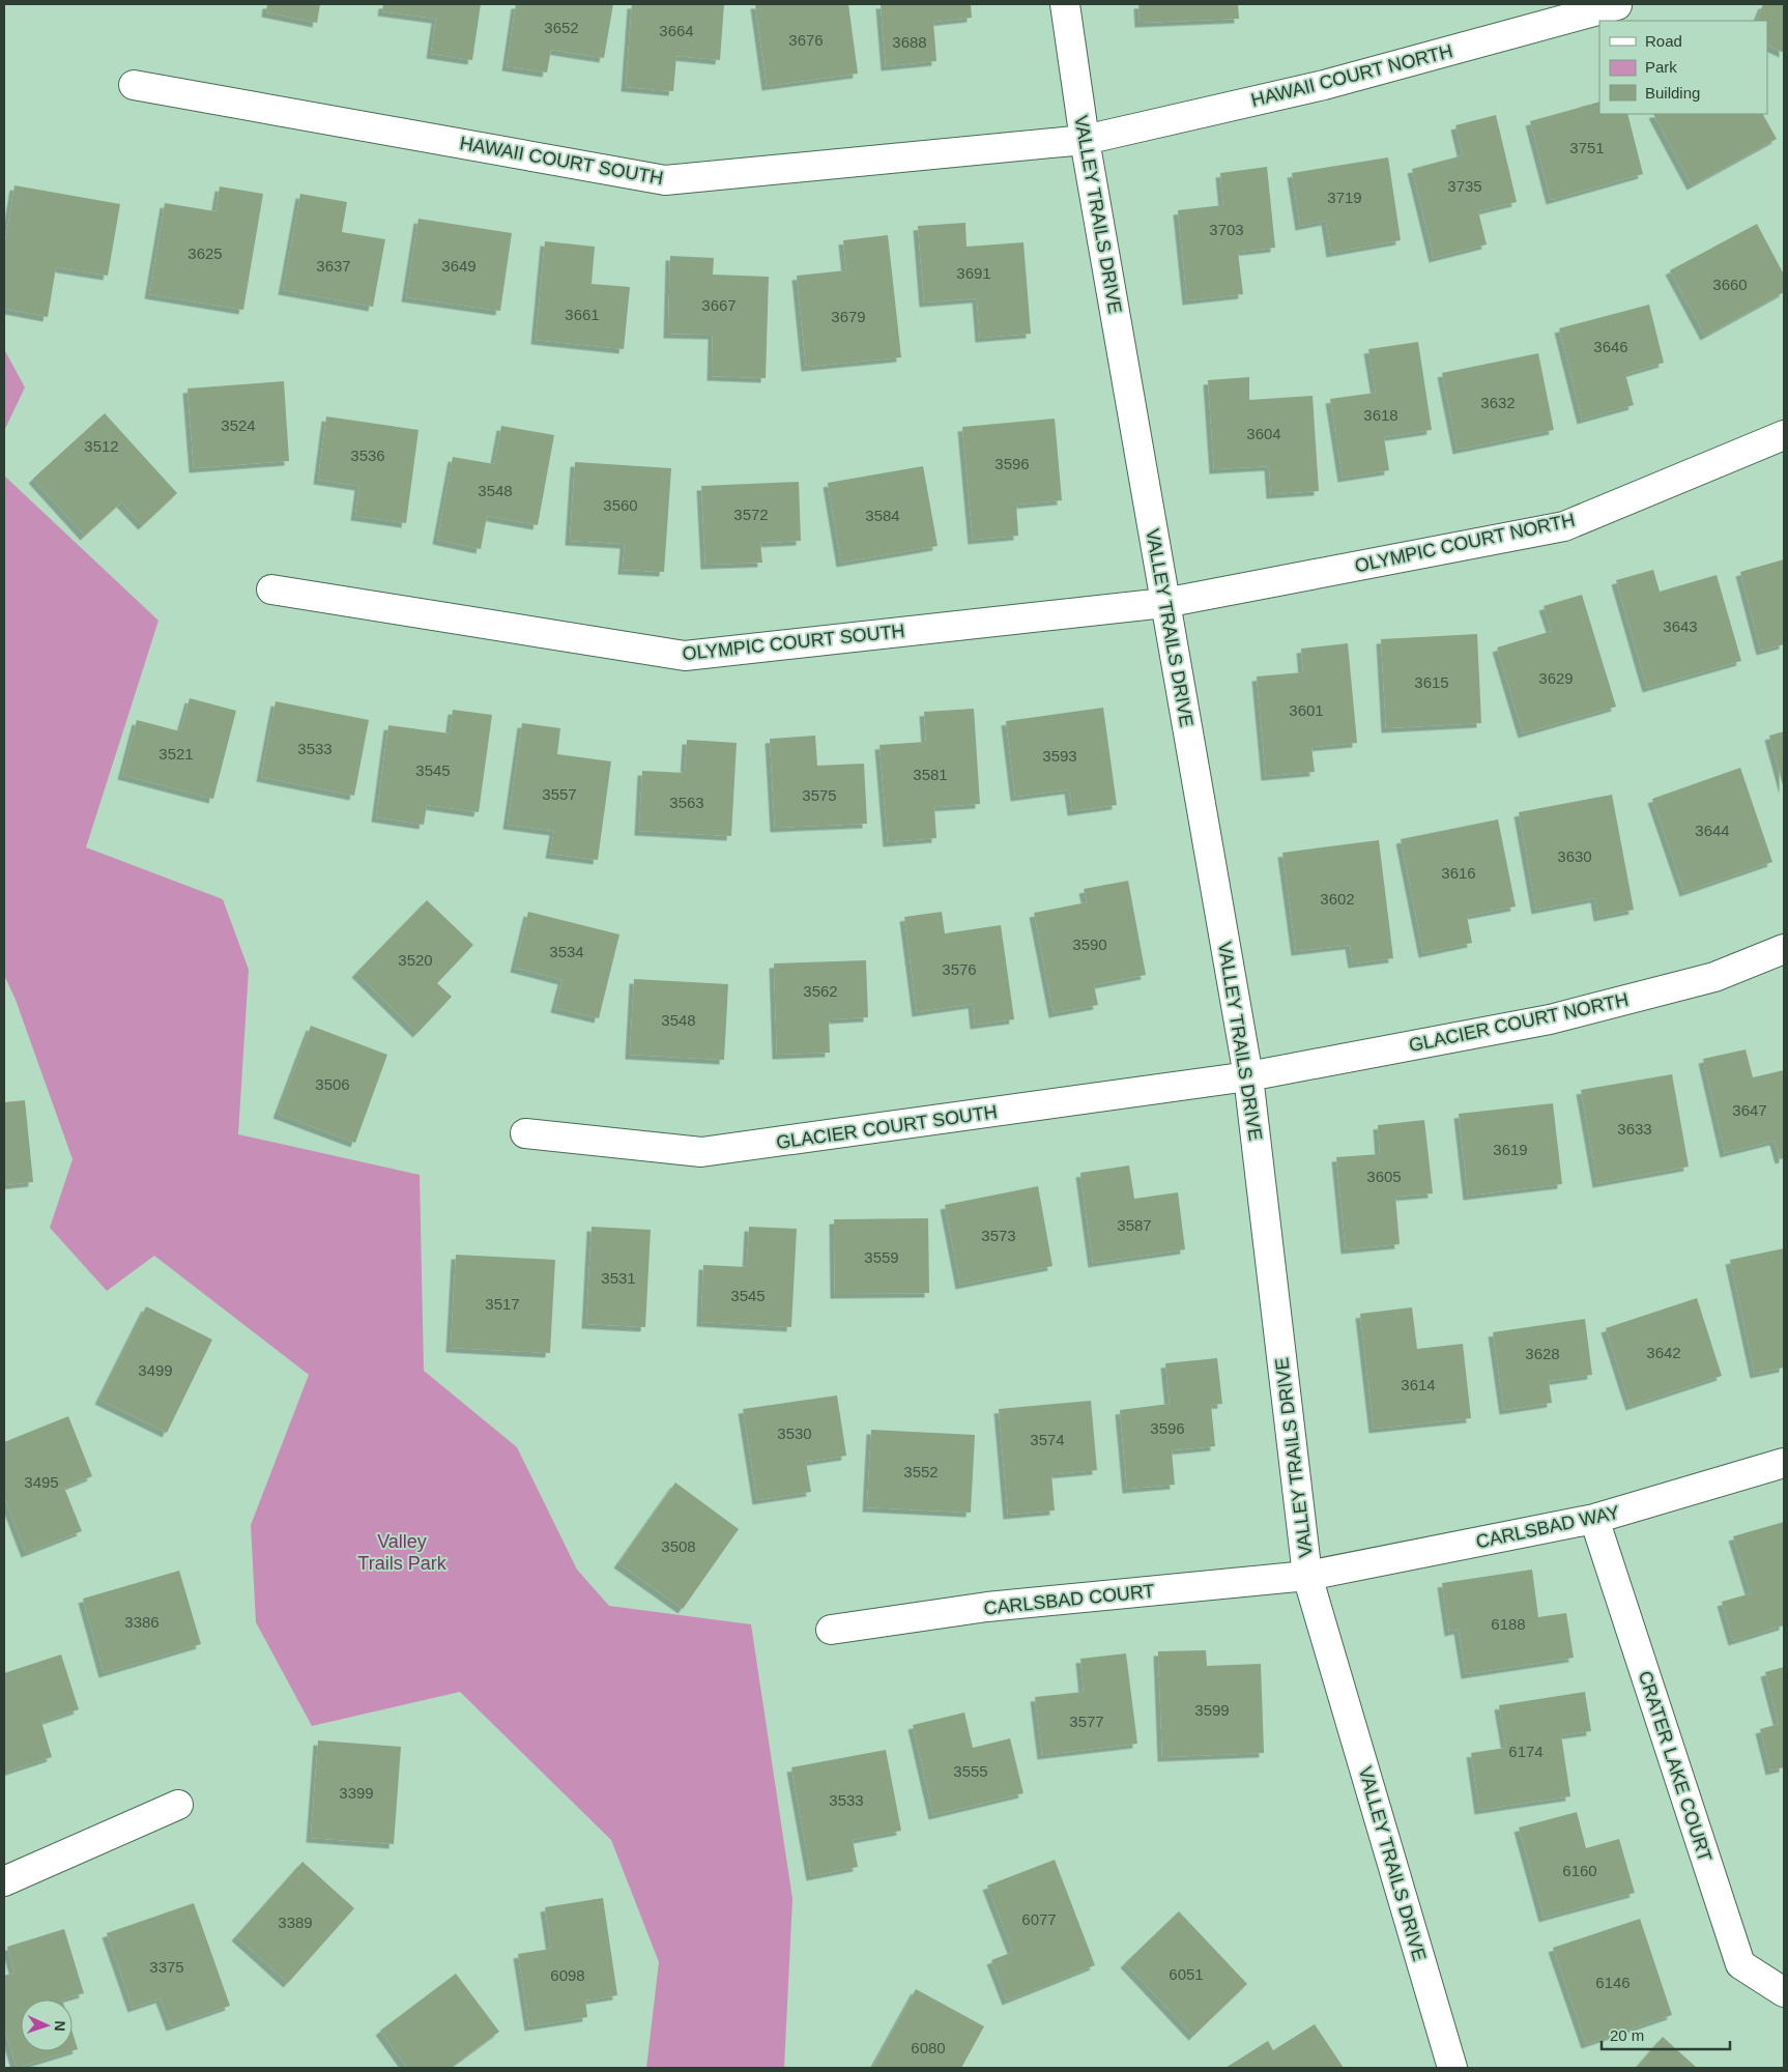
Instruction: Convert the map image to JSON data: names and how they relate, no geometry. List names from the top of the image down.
{
  "streets": {
    "street": [
      "HAWAII COURT NORTH",
      "HAWAII COURT SOUTH",
      "VALLEY TRAILS DRIVE",
      "OLYMPIC COURT NORTH",
      "OLYMPIC COURT SOUTH",
      "GLACIER COURT NORTH",
      "GLACIER COURT SOUTH",
      "CARLSBAD WAY",
      "CARLSBAD COURT",
      "CRATER LAKE COURT"
    ]
  },
  "crossings": [
    ["HAWAII COURT NORTH", "HAWAII COURT SOUTH"],
    ["HAWAII COURT NORTH", "VALLEY TRAILS DRIVE"],
    ["HAWAII COURT SOUTH", "VALLEY TRAILS DRIVE"],
    ["VALLEY TRAILS DRIVE", "OLYMPIC COURT NORTH"],
    ["VALLEY TRAILS DRIVE", "OLYMPIC COURT SOUTH"],
    ["VALLEY TRAILS DRIVE", "GLACIER COURT NORTH"],
    ["VALLEY TRAILS DRIVE", "GLACIER COURT SOUTH"],
    ["VALLEY TRAILS DRIVE", "CARLSBAD WAY"],
    ["VALLEY TRAILS DRIVE", "CARLSBAD COURT"],
    ["OLYMPIC COURT NORTH", "OLYMPIC COURT SOUTH"],
    ["GLACIER COURT NORTH", "GLACIER COURT SOUTH"],
    ["CARLSBAD WAY", "CARLSBAD COURT"],
    ["CARLSBAD WAY", "CRATER LAKE COURT"]
  ],
  "parks": ["Valley Trails Park"],
  "house_numbers": [
    "3652",
    "3664",
    "3676",
    "3688",
    "3751",
    "3735",
    "3719",
    "3703",
    "3625",
    "3637",
    "3649",
    "3691",
    "3660",
    "3667",
    "3661",
    "3679",
    "3646",
    "3632",
    "3618",
    "3524",
    "3604",
    "3512",
    "3536",
    "3596",
    "3548",
    "3560",
    "3572",
    "3584",
    "3643",
    "3629",
    "3615",
    "3601",
    "3533",
    "3521",
    "3593",
    "3545",
    "3581",
    "3557",
    "3575",
    "3563",
    "3644",
    "3630",
    "3616",
    "3602",
    "3590",
    "3534",
    "3520",
    "3576",
    "3562",
    "3548",
    "3506",
    "3647",
    "3633",
    "3619",
    "3605",
    "3587",
    "3573",
    "3559",
    "3531",
    "3545",
    "3517",
    "3642",
    "3628",
    "3499",
    "3614",
    "3596",
    "3530",
    "3574",
    "3552",
    "3495",
    "3508",
    "3386",
    "6188",
    "3599",
    "3577",
    "6174",
    "3555",
    "3399",
    "3533",
    "6160",
    "6077",
    "3389",
    "3375",
    "6051",
    "6098",
    "6146",
    "6080"
  ],
  "legend": ["Road", "Park", "Building"],
  "scale_bar": "20 m",
  "north": "right"
}
